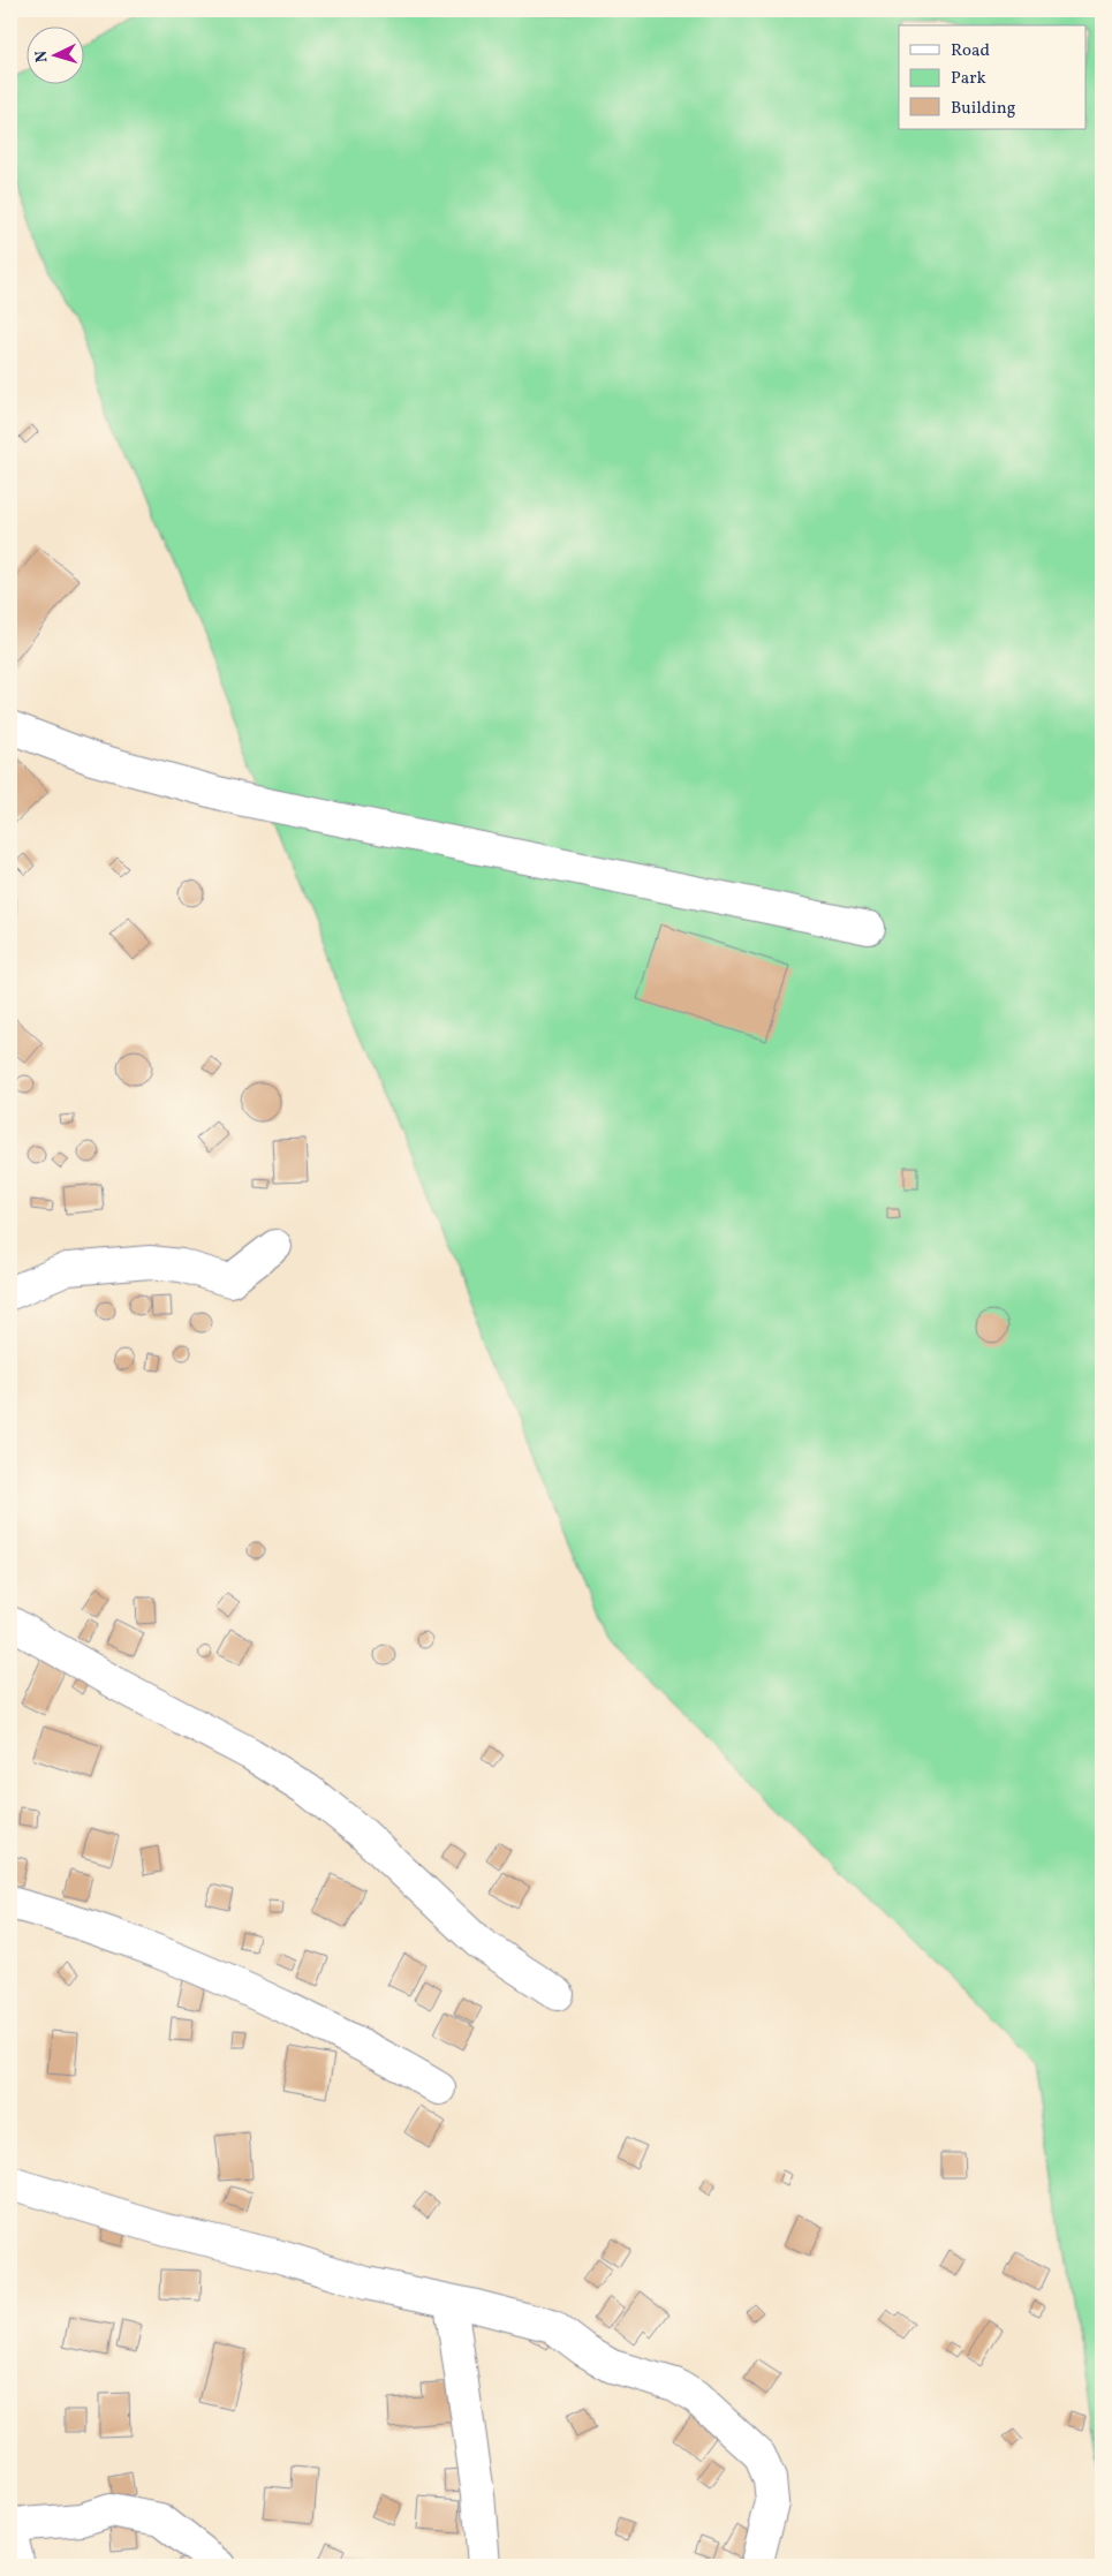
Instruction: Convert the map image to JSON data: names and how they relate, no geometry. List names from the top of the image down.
{
  "legend": ["Road", "Park", "Building"],
  "north": "left"
}
